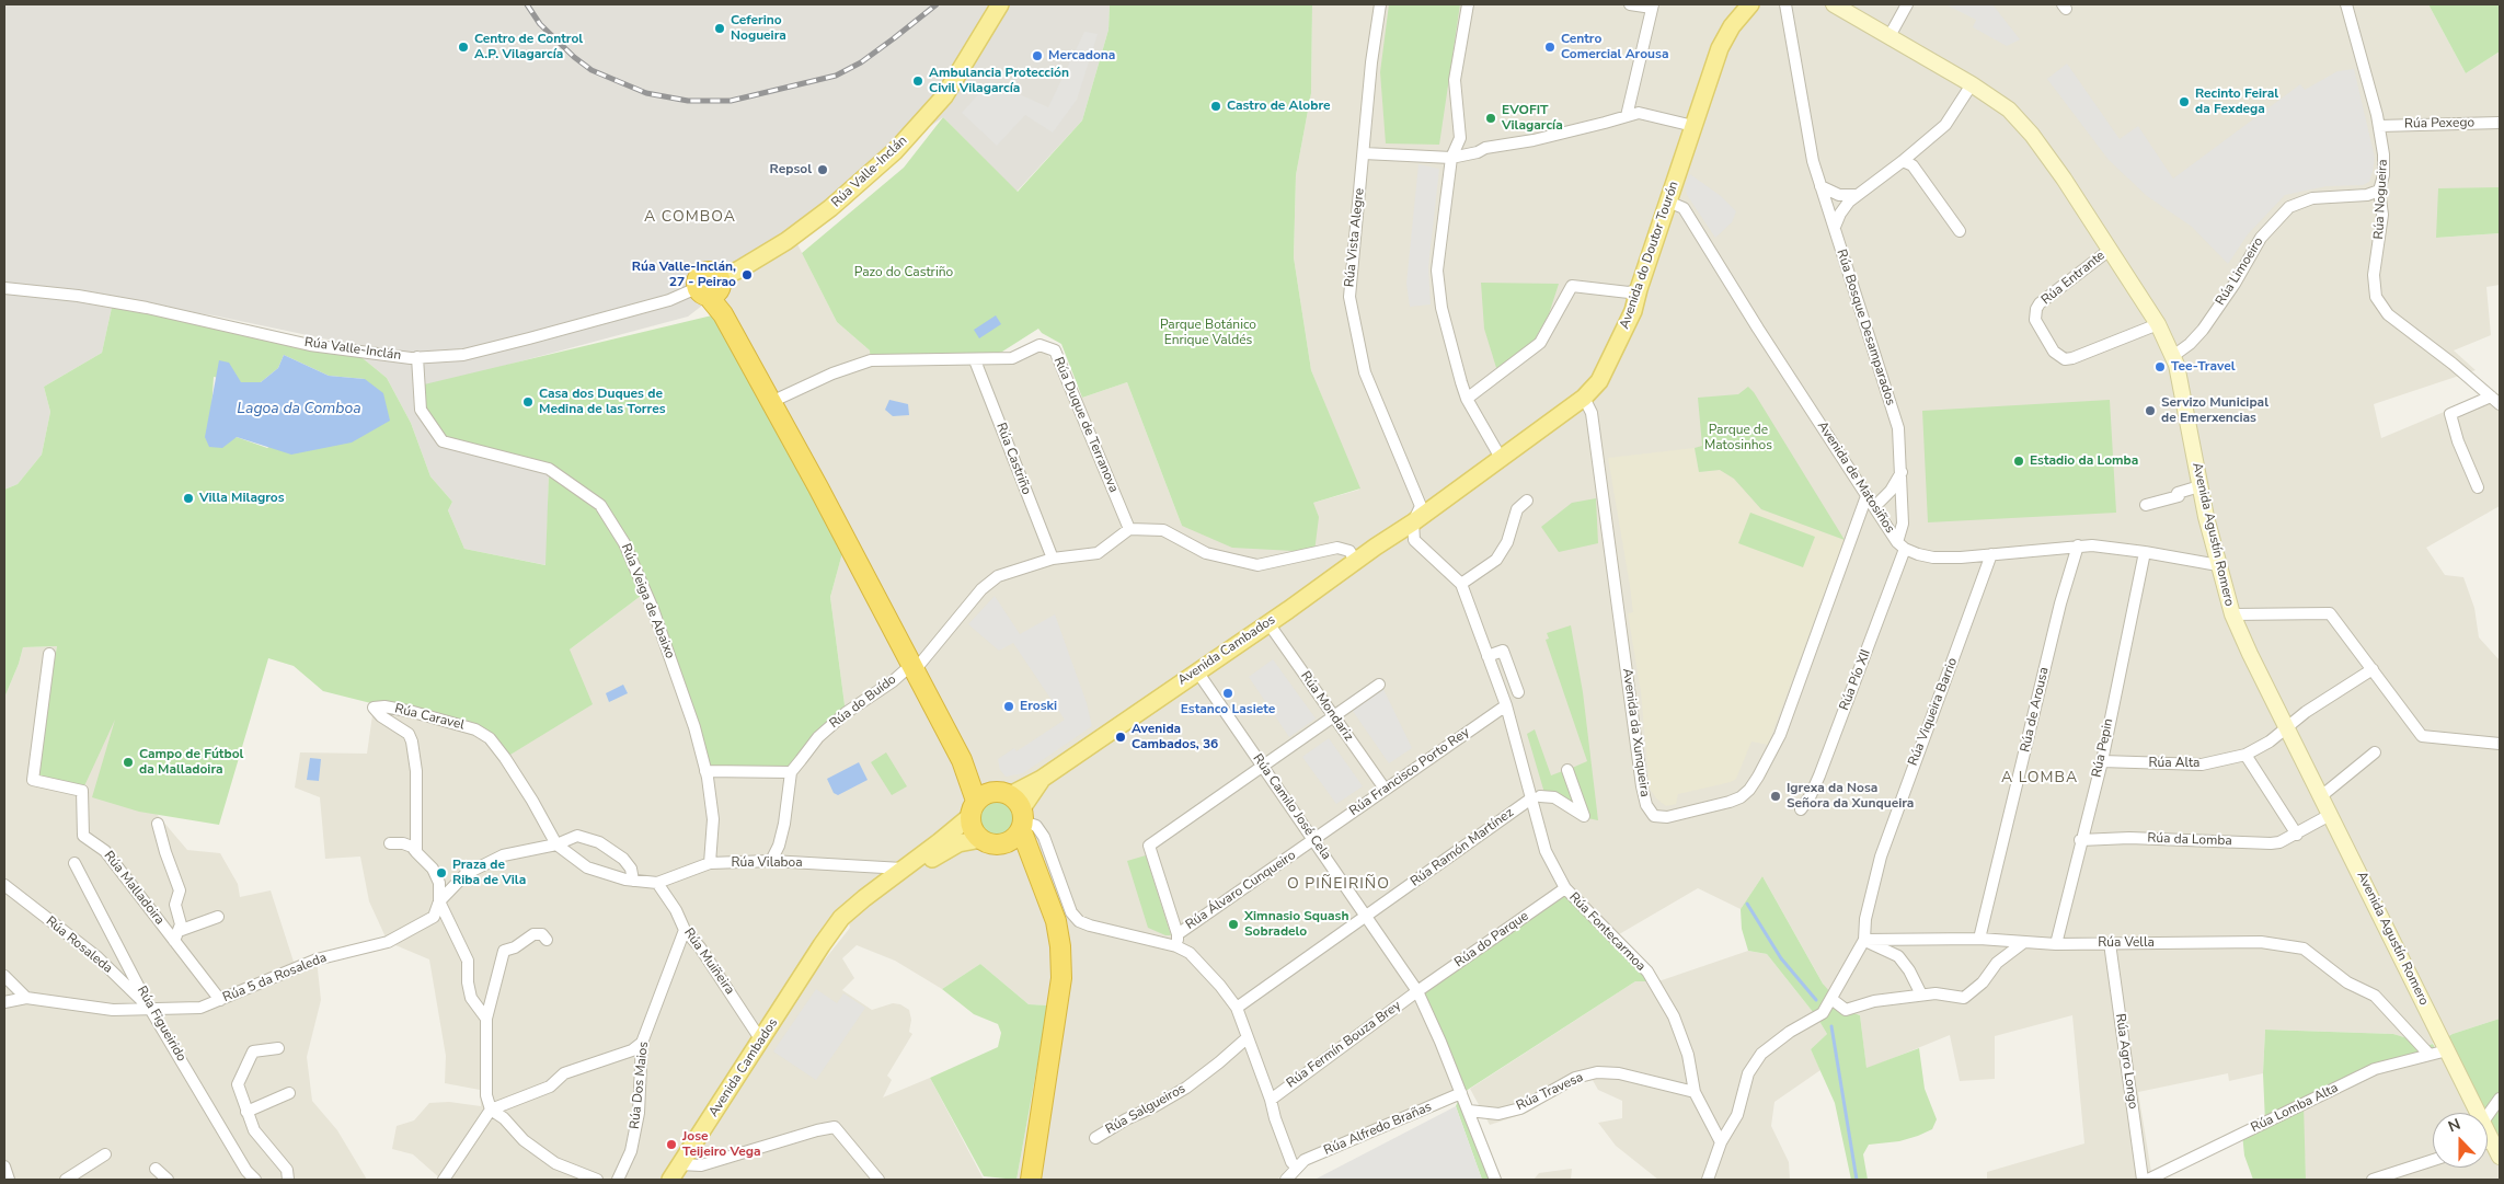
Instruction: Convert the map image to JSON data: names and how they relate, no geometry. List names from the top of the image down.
{
  "streets": {
    "main road": ["Rúa Valle-Inclán", "Avenida do Doutor Tourón", "Avenida Cambados"],
    "street": [
      "Rúa Pexego",
      "Rúa Nogueira",
      "Rúa Vista Alegre",
      "Rúa Limoeiro",
      "Rúa Entrante",
      "Rúa Bosque Desamparados",
      "Rúa Duque de Terranova",
      "Rúa Castriño",
      "Avenida de Matosiños",
      "Avenida Agustín Romero",
      "Rúa Veiga de Abaixo",
      "Rúa Pío XII",
      "Rúa do Buído",
      "Rúa Mondariz",
      "Rúa de Arousa",
      "Rúa Viqueira Barrio",
      "Rúa Caravel",
      "Avenida da Xunqueira",
      "Rúa Pepin",
      "Rúa Alta",
      "Rúa Francisco Porto Rey",
      "Rúa Camilo José Cela",
      "Rúa da Lomba",
      "Rúa Ramón Martínez",
      "Rúa Vilaboa",
      "Rúa Malladoira",
      "Rúa Álvaro Cunqueiro",
      "Rúa Fontecarmoa",
      "Rúa do Parque",
      "Rúa Vella",
      "Rúa Rosaleda",
      "Rúa Muiñeira",
      "Rúa 5 da Rosaleda",
      "Rúa Figueirido",
      "Rúa Fermín Bouza Brey",
      "Rúa Agro Longo",
      "Rúa Dos Maios",
      "Rúa Travesa",
      "Rúa Lomba Alta",
      "Rúa Salgueiros",
      "Rúa Alfredo Brañas"
    ]
  },
  "crossings": [
    ["Rúa Pexego", "Rúa Nogueira"],
    ["Rúa Valle-Inclán", "Rúa Veiga de Abaixo"],
    ["Rúa Nogueira", "Rúa Limoeiro"],
    ["Rúa Vista Alegre", "Avenida do Doutor Tourón"],
    ["Rúa Vista Alegre", "Avenida Cambados"],
    ["Rúa Vista Alegre", "Rúa Fontecarmoa"],
    ["Avenida do Doutor Tourón", "Avenida de Matosiños"],
    ["Avenida do Doutor Tourón", "Avenida Cambados"],
    ["Avenida do Doutor Tourón", "Avenida da Xunqueira"],
    ["Avenida do Doutor Tourón", "Rúa Fontecarmoa"],
    ["Rúa Limoeiro", "Avenida Agustín Romero"],
    ["Rúa Entrante", "Avenida Agustín Romero"],
    ["Rúa Bosque Desamparados", "Avenida de Matosiños"],
    ["Rúa Bosque Desamparados", "Rúa Pío XII"],
    ["Rúa Duque de Terranova", "Rúa Castriño"],
    ["Rúa Duque de Terranova", "Rúa do Buído"],
    ["Rúa Castriño", "Rúa do Buído"],
    ["Avenida de Matosiños", "Rúa Pío XII"],
    ["Avenida de Matosiños", "Avenida da Xunqueira"],
    ["Avenida Agustín Romero", "Rúa da Lomba"],
    ["Avenida Agustín Romero", "Rúa Lomba Alta"],
    ["Rúa Veiga de Abaixo", "Rúa Vilaboa"],
    ["Avenida Cambados", "Rúa Mondariz"],
    ["Avenida Cambados", "Rúa Camilo José Cela"],
    ["Avenida Cambados", "Rúa Fontecarmoa"],
    ["Avenida Cambados", "Rúa Muiñeira"],
    ["Rúa Mondariz", "Rúa Francisco Porto Rey"],
    ["Rúa de Arousa", "Rúa Vella"],
    ["Rúa Viqueira Barrio", "Rúa Fontecarmoa"],
    ["Rúa Viqueira Barrio", "Rúa Vella"],
    ["Rúa Caravel", "Rúa Vilaboa"],
    ["Rúa Caravel", "Rúa 5 da Rosaleda"],
    ["Rúa Pepin", "Rúa Alta"],
    ["Rúa Pepin", "Rúa da Lomba"],
    ["Rúa Pepin", "Rúa Vella"],
    ["Rúa Francisco Porto Rey", "Rúa Camilo José Cela"],
    ["Rúa Francisco Porto Rey", "Rúa Álvaro Cunqueiro"],
    ["Rúa Francisco Porto Rey", "Rúa Fontecarmoa"],
    ["Rúa Camilo José Cela", "Rúa Ramón Martínez"],
    ["Rúa Camilo José Cela", "Rúa Álvaro Cunqueiro"],
    ["Rúa Camilo José Cela", "Rúa do Parque"],
    ["Rúa Camilo José Cela", "Rúa Fermín Bouza Brey"],
    ["Rúa Camilo José Cela", "Rúa Travesa"],
    ["Rúa Camilo José Cela", "Rúa Alfredo Brañas"],
    ["Rúa Ramón Martínez", "Rúa Fontecarmoa"],
    ["Rúa Vilaboa", "Rúa Muiñeira"],
    ["Rúa Vilaboa", "Rúa 5 da Rosaleda"],
    ["Rúa Malladoira", "Rúa 5 da Rosaleda"],
    ["Rúa Fontecarmoa", "Rúa do Parque"],
    ["Rúa Fontecarmoa", "Rúa Travesa"],
    ["Rúa do Parque", "Rúa Fermín Bouza Brey"],
    ["Rúa Vella", "Rúa Agro Longo"],
    ["Rúa Vella", "Rúa Lomba Alta"],
    ["Rúa Rosaleda", "Rúa 5 da Rosaleda"],
    ["Rúa Rosaleda", "Rúa Figueirido"],
    ["Rúa Muiñeira", "Rúa Dos Maios"],
    ["Rúa 5 da Rosaleda", "Rúa Figueirido"]
  ],
  "districts": ["A COMBOA", "A LOMBA", "O PIÑEIRIÑO"],
  "water": ["Lagoa da Comboa"],
  "parks": ["Pazo do Castriño", "Parque Botánico Enrique Valdés", "Parque de Matosinhos"],
  "places": [
    "Ceferino Nogueira",
    "Centro de Control A.P. Vilagarcía",
    "Centro Comercial Arousa",
    "Mercadona",
    "Ambulancia Protección Civil Vilagarcía",
    "Recinto Feiral da Fexdega",
    "Castro de Alobre",
    "EVOFIT Vilagarcía",
    "Repsol",
    "Rúa Valle-Inclán, 27 - Peirao",
    "Tee-Travel",
    "Casa dos Duques de Medina de las Torres",
    "Servizo Municipal de Emerxencias",
    "Estadio da Lomba",
    "Villa Milagros",
    "Estanco Lasiete",
    "Eroski",
    "Avenida Cambados, 36",
    "Campo de Fútbol da Malladoira",
    "Igrexa da Nosa Señora da Xunqueira",
    "Praza de Riba de Vila",
    "Ximnasio Squash Sobradelo",
    "Jose Teijeiro Vega"
  ],
  "north": "top"
}
